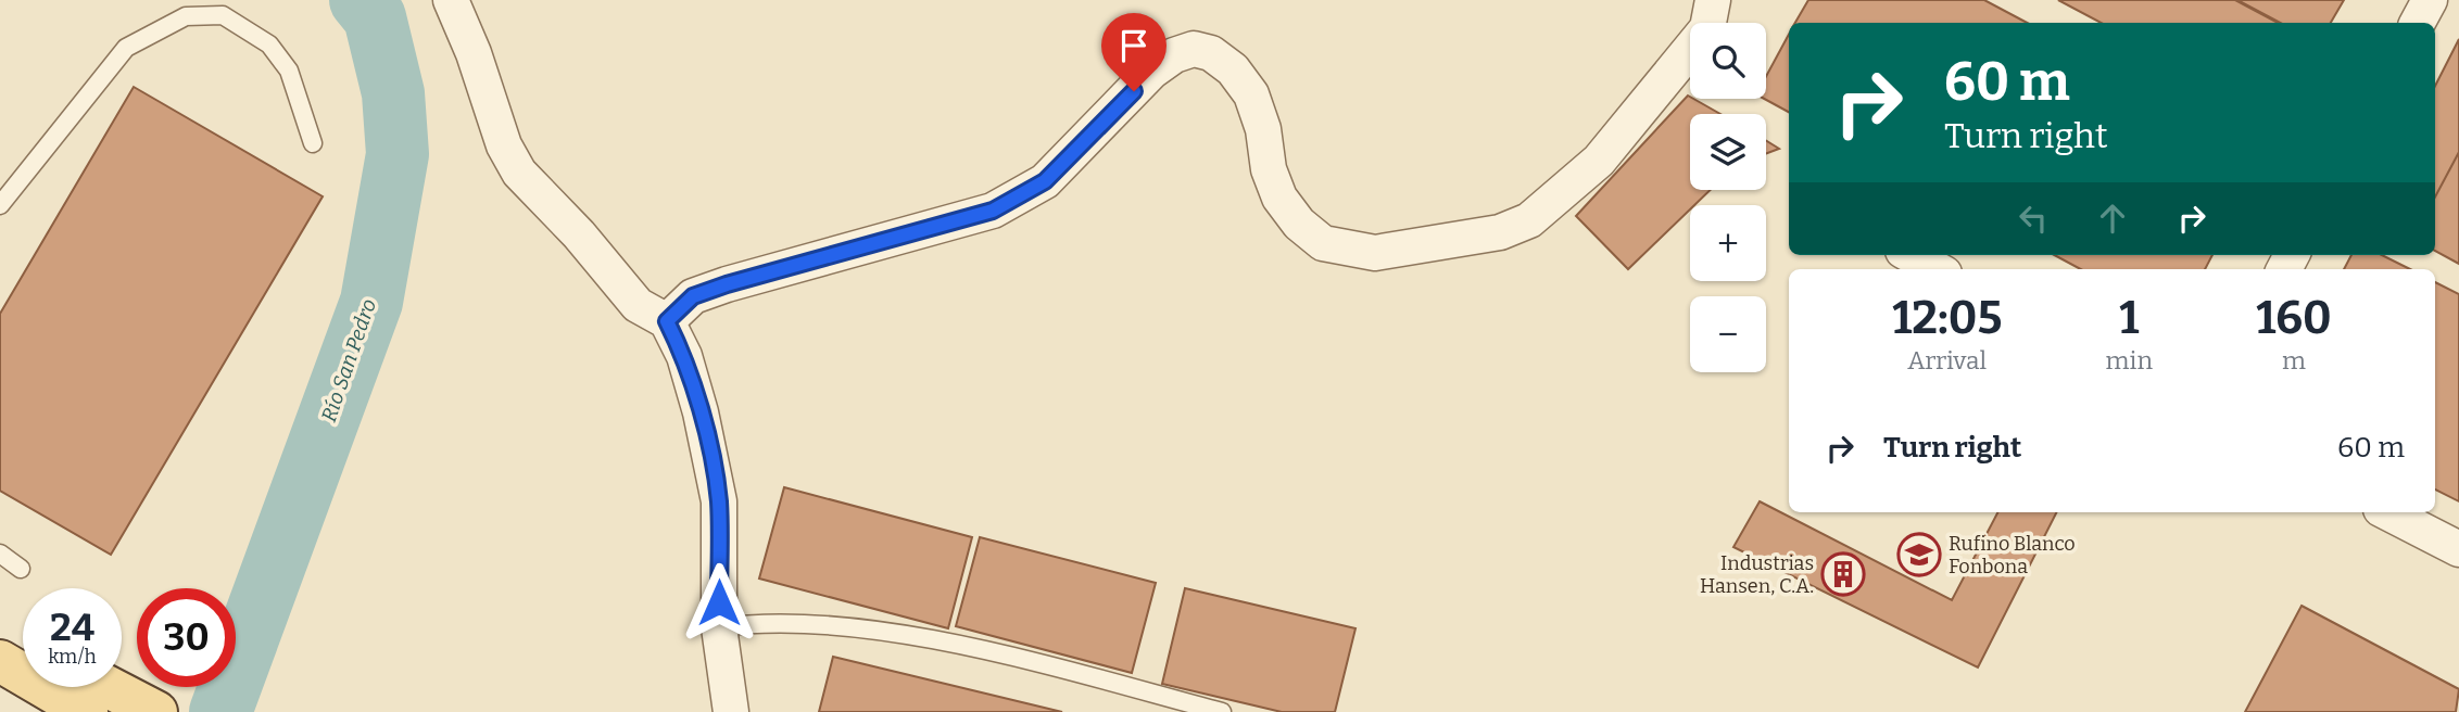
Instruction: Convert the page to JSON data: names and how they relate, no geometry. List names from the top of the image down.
{
  "water": ["Río San Pedro"],
  "places": {
    "school or university": ["Rufino Blanco Fonbona"],
    "building": ["Industrias Hansen, C.A."]
  },
  "page": {
    "map_buttons": ["+", "−"],
    "turn": ["60 m", "Turn right"],
    "eta": [
      "12:05",
      "Arrival",
      "1",
      "min",
      "160",
      "m"
    ],
    "list": [
      {
        "name": "Turn right",
        "value": "60 m"
      }
    ],
    "speed": "24 km/h",
    "limit": "30"
  }
}
